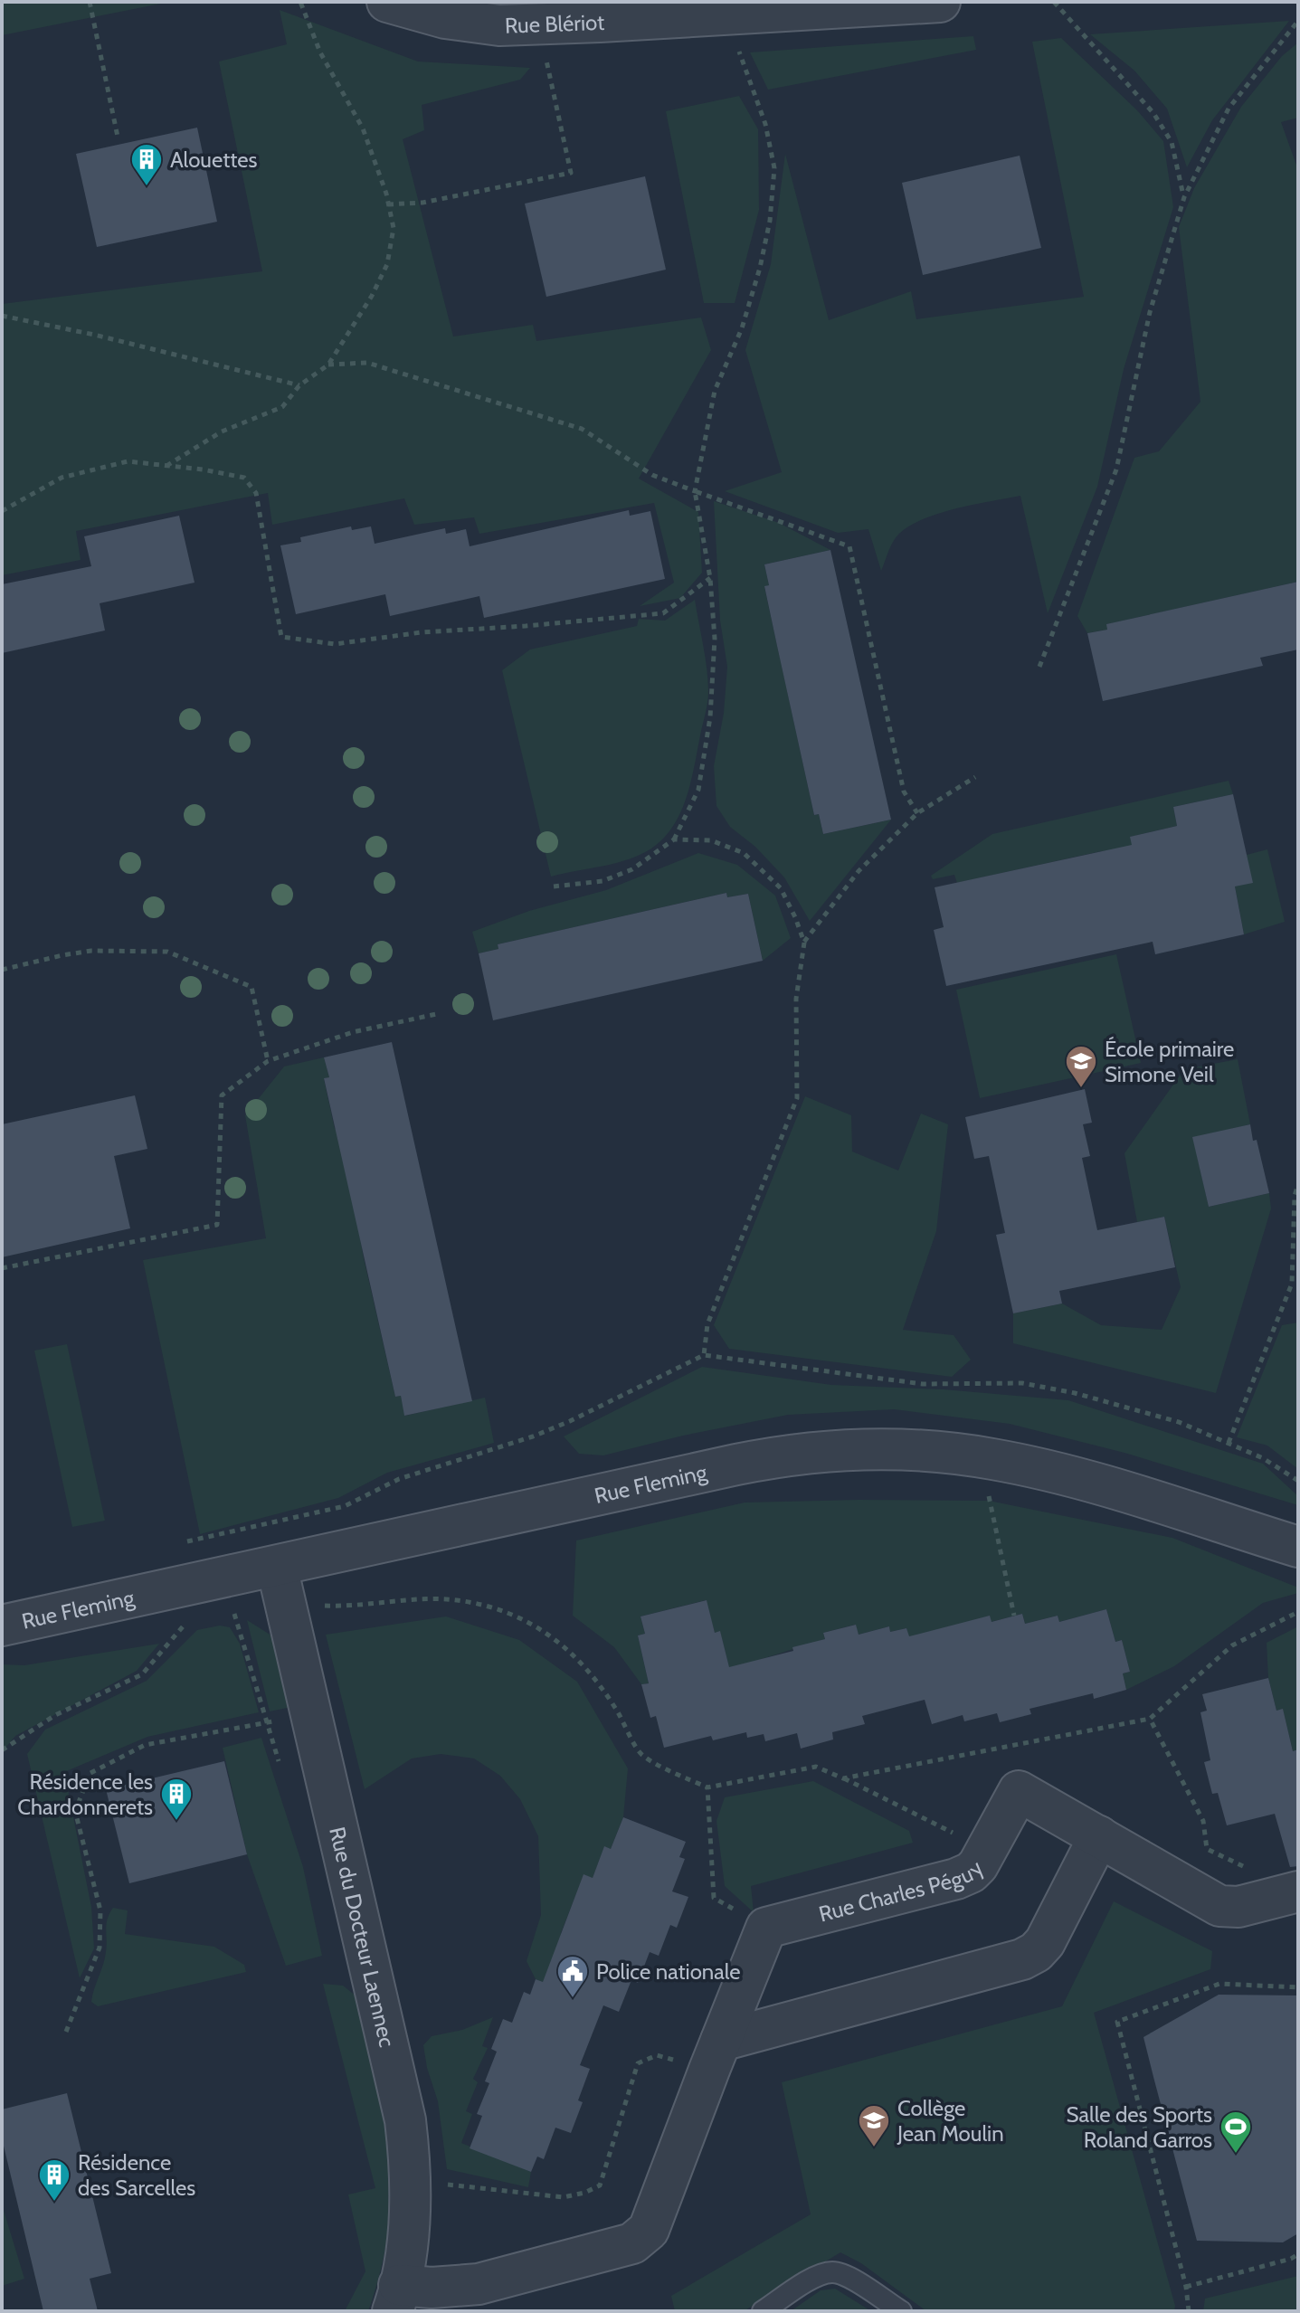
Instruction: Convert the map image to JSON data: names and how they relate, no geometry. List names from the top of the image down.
{
  "streets": {
    "street": [
      "Rue Blériot",
      "Rue Fleming",
      "Rue Charles Péguy",
      "Rue du Docteur Laennec"
    ]
  },
  "crossings": [
    ["Rue Fleming", "Rue du Docteur Laennec"]
  ],
  "places": {
    "building": ["Alouettes", "Résidence les Chardonnerets", "Résidence des Sarcelles"],
    "school or university": ["École primaire Simone Veil", "Collège Jean Moulin"],
    "public building": ["Police nationale"],
    "sports": ["Salle des Sports Roland Garros"]
  }
}
